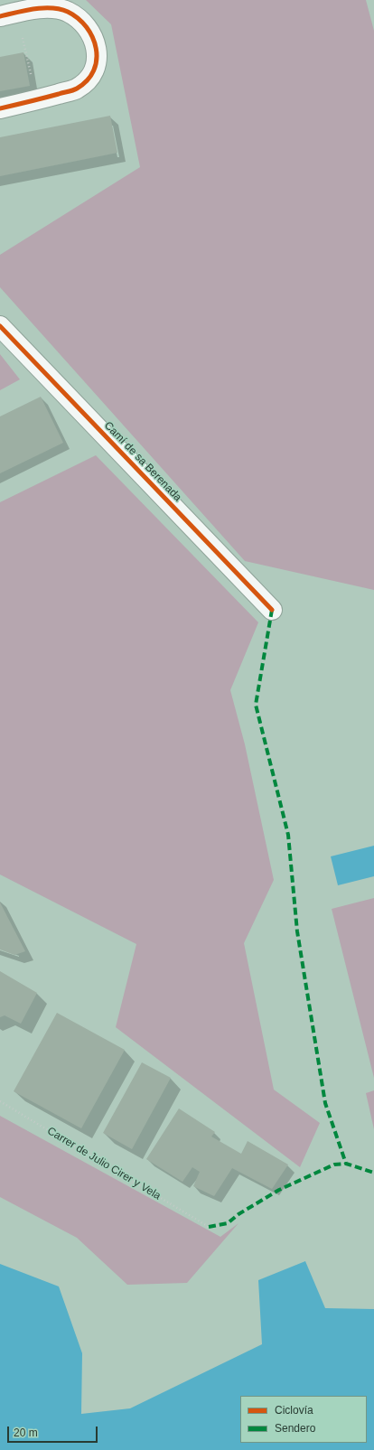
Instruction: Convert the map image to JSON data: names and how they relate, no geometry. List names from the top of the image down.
{
  "streets": {
    "street": ["Camí de sa Berenada"],
    "path": ["Carrer de Julio Cirer y Vela"]
  },
  "legend": ["Ciclovía", "Sendero"],
  "scale_bar": "20 m"
}
